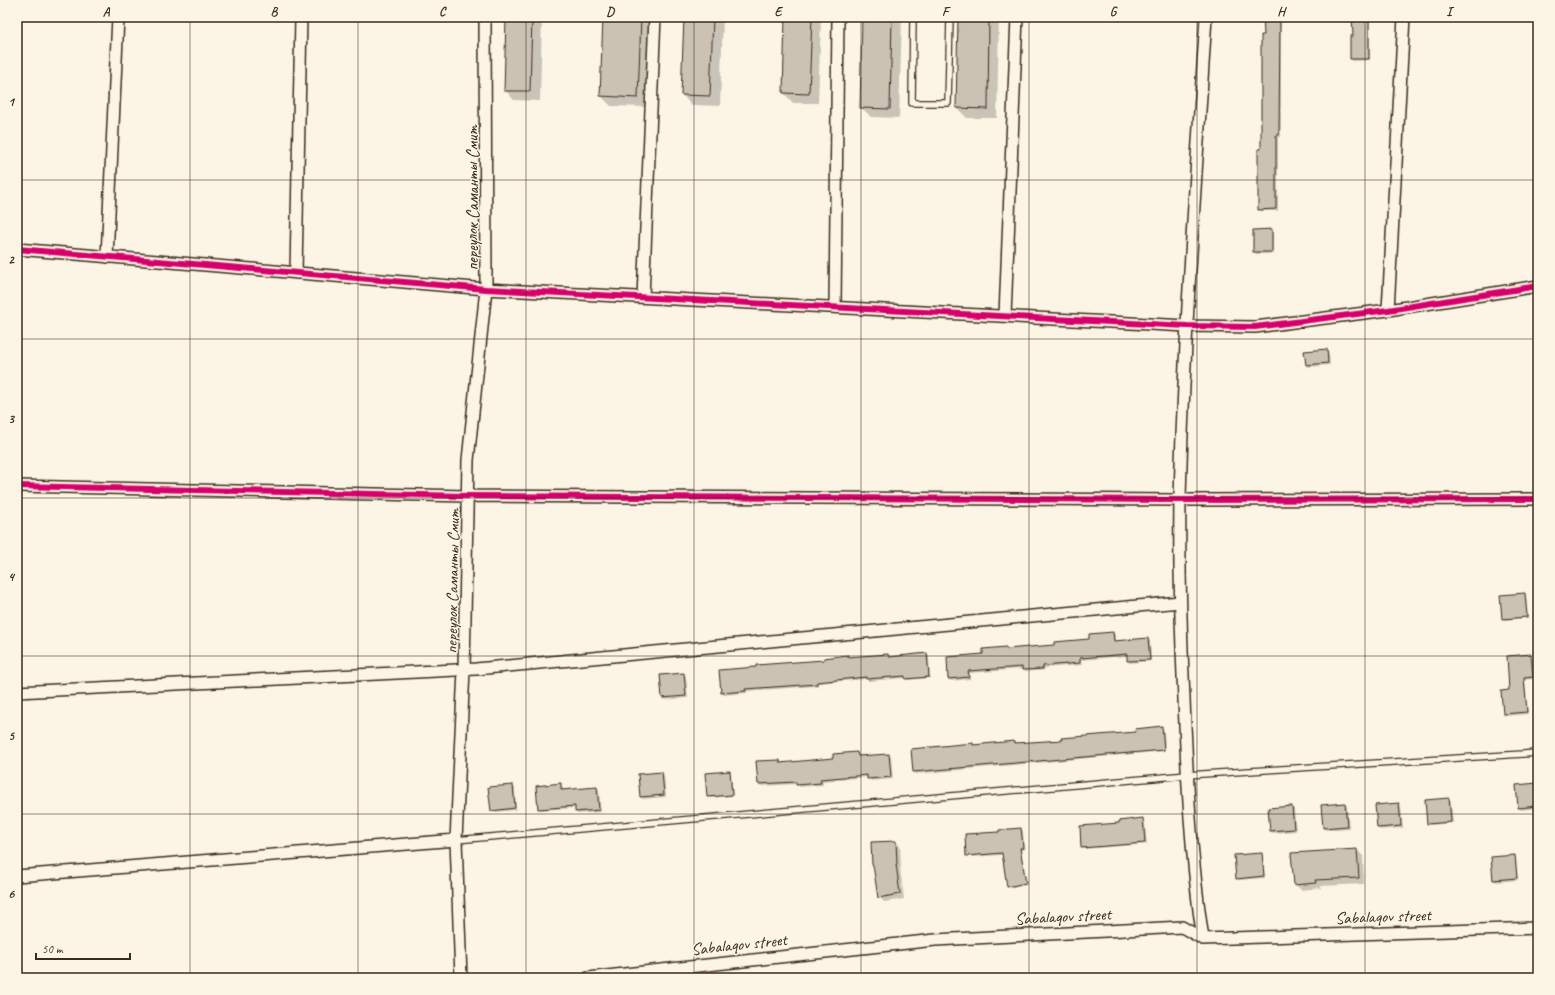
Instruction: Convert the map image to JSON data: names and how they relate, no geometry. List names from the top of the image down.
{
  "streets": {
    "street": ["переулок Саманты Смит", "Sabalaqov street"]
  },
  "scale_bar": "50 m",
  "grid": {
    "columns": [
      "A",
      "B",
      "C",
      "D",
      "E",
      "F",
      "G",
      "H",
      "I"
    ],
    "rows": [
      "1",
      "2",
      "3",
      "4",
      "5",
      "6"
    ]
  }
}
